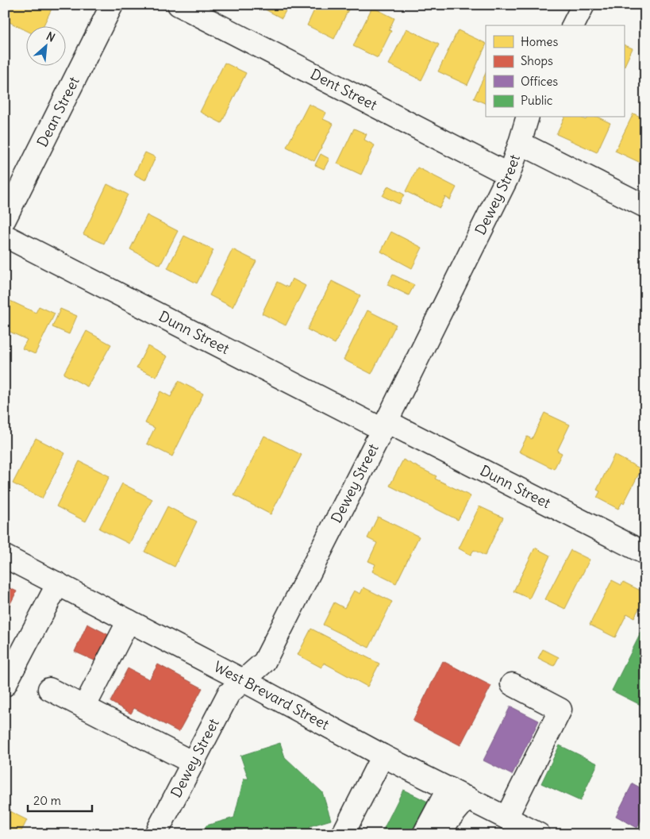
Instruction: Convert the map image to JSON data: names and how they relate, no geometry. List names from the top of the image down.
{
  "streets": {
    "street": [
      "Dent Street",
      "Dean Street",
      "Dewey Street",
      "Dunn Street",
      "West Brevard Street"
    ]
  },
  "crossings": [
    ["Dent Street", "Dewey Street"],
    ["Dewey Street", "Dunn Street"],
    ["Dewey Street", "West Brevard Street"]
  ],
  "legend": [
    "Homes",
    "Shops",
    "Offices",
    "Public"
  ],
  "scale_bar": "20 m",
  "north": "top right"
}
